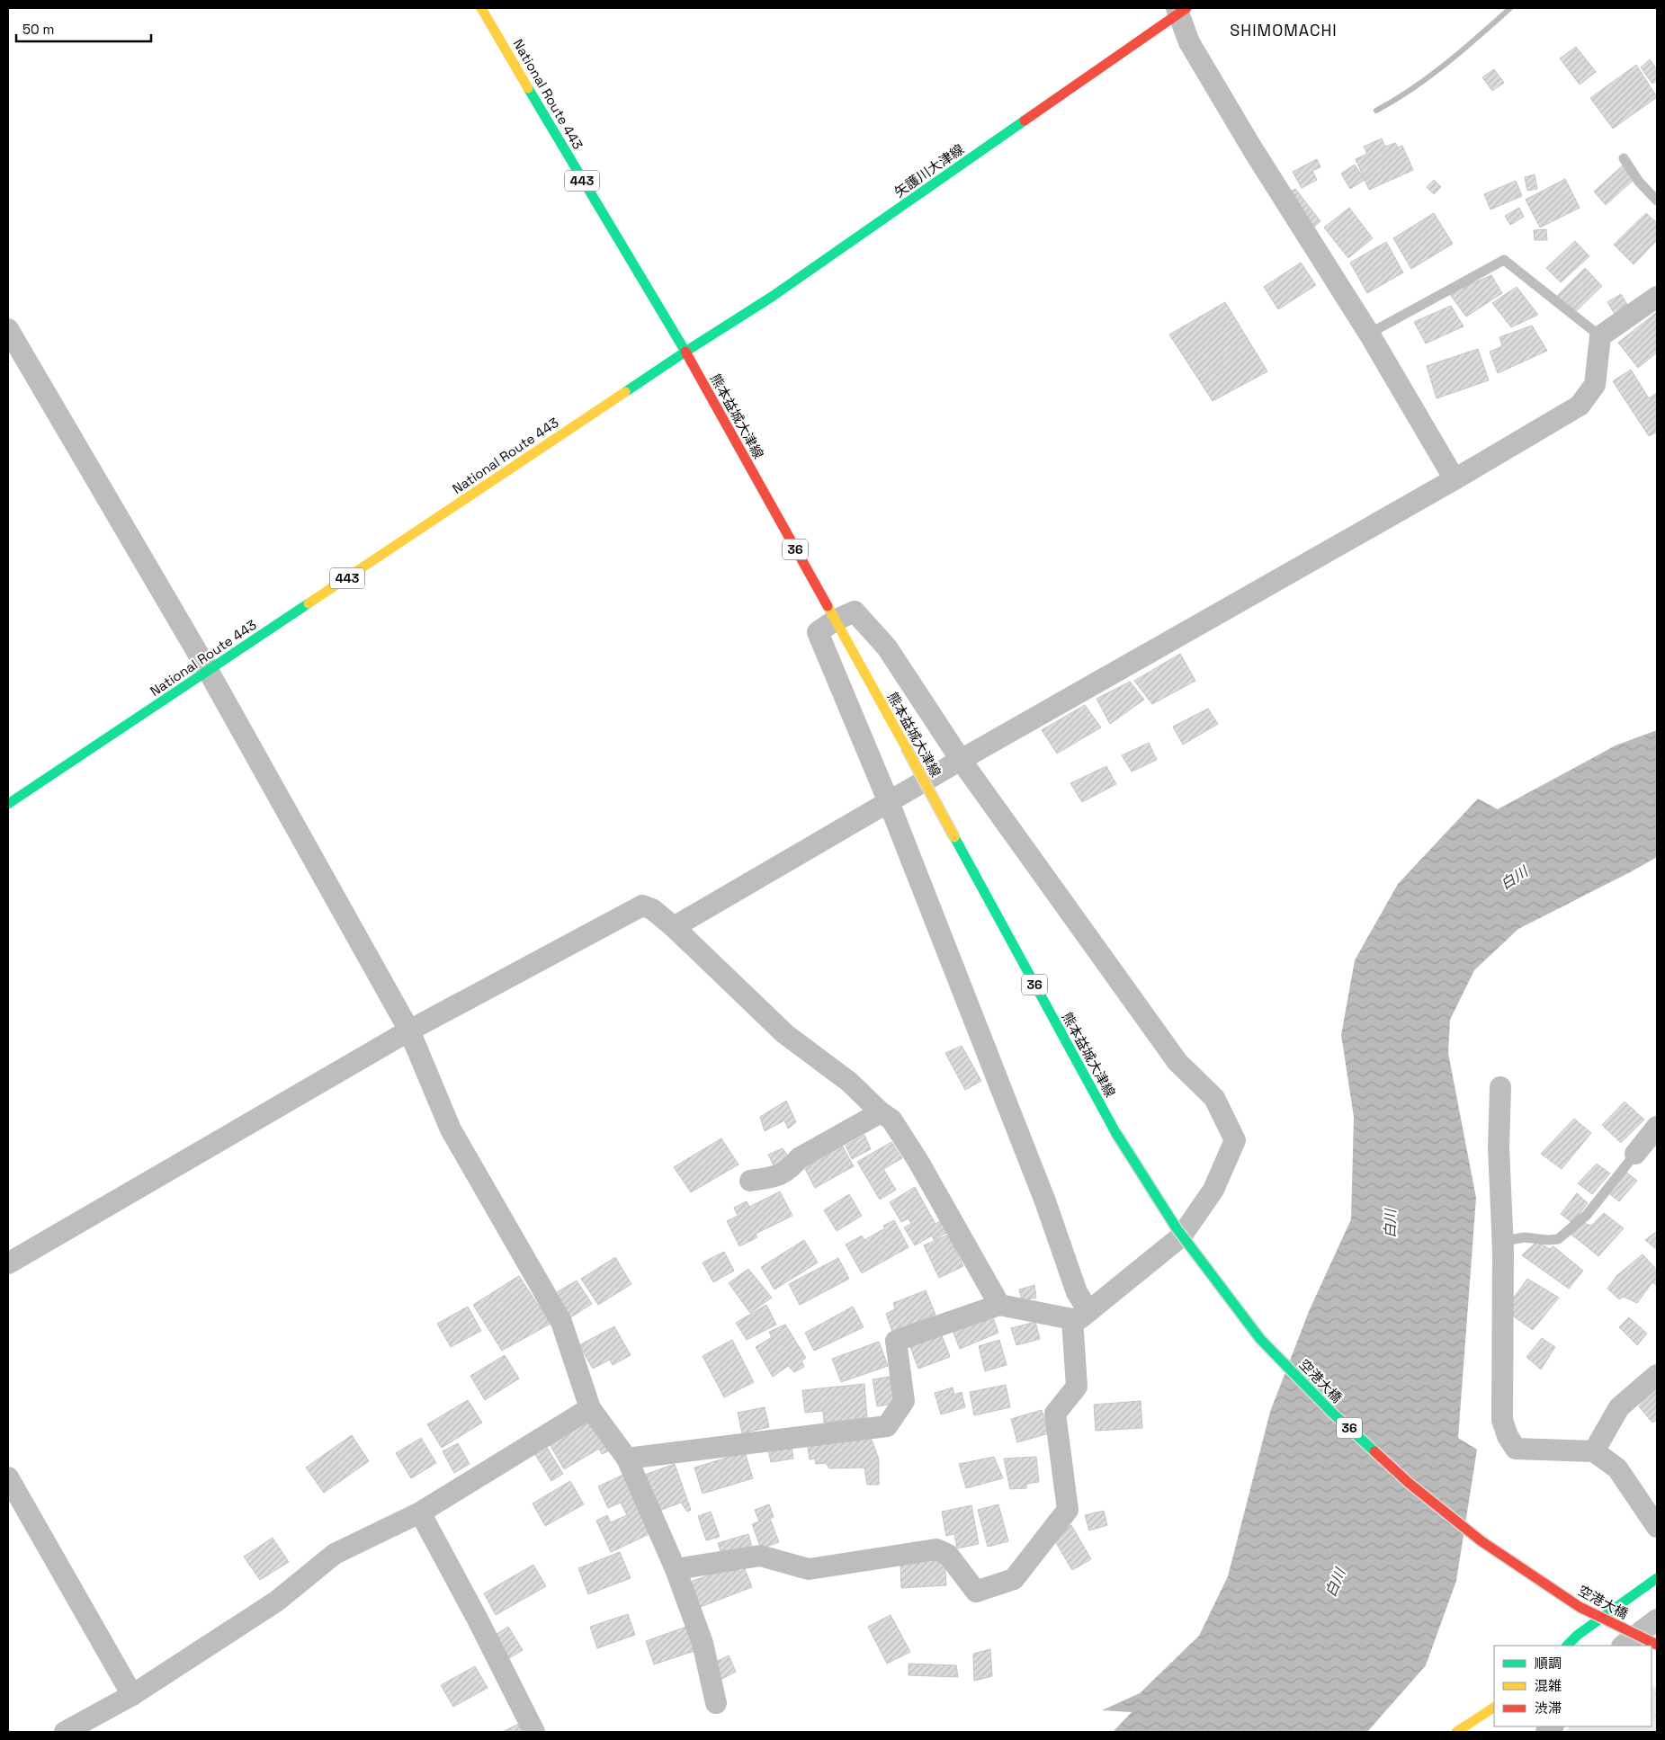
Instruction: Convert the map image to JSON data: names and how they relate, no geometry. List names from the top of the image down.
{
  "streets": {
    "main road": [
      "National Route 443",
      "矢護川大津線",
      "443",
      "熊本益城大津線",
      "36",
      "空港大橋"
    ]
  },
  "crossings": [
    ["National Route 443", "矢護川大津線"],
    ["National Route 443", "熊本益城大津線"],
    ["矢護川大津線", "熊本益城大津線"],
    ["熊本益城大津線", "空港大橋"]
  ],
  "districts": ["SHIMOMACHI"],
  "water": ["白川"],
  "legend": ["順調", "混雑", "渋滞"],
  "scale_bar": "50 m"
}
